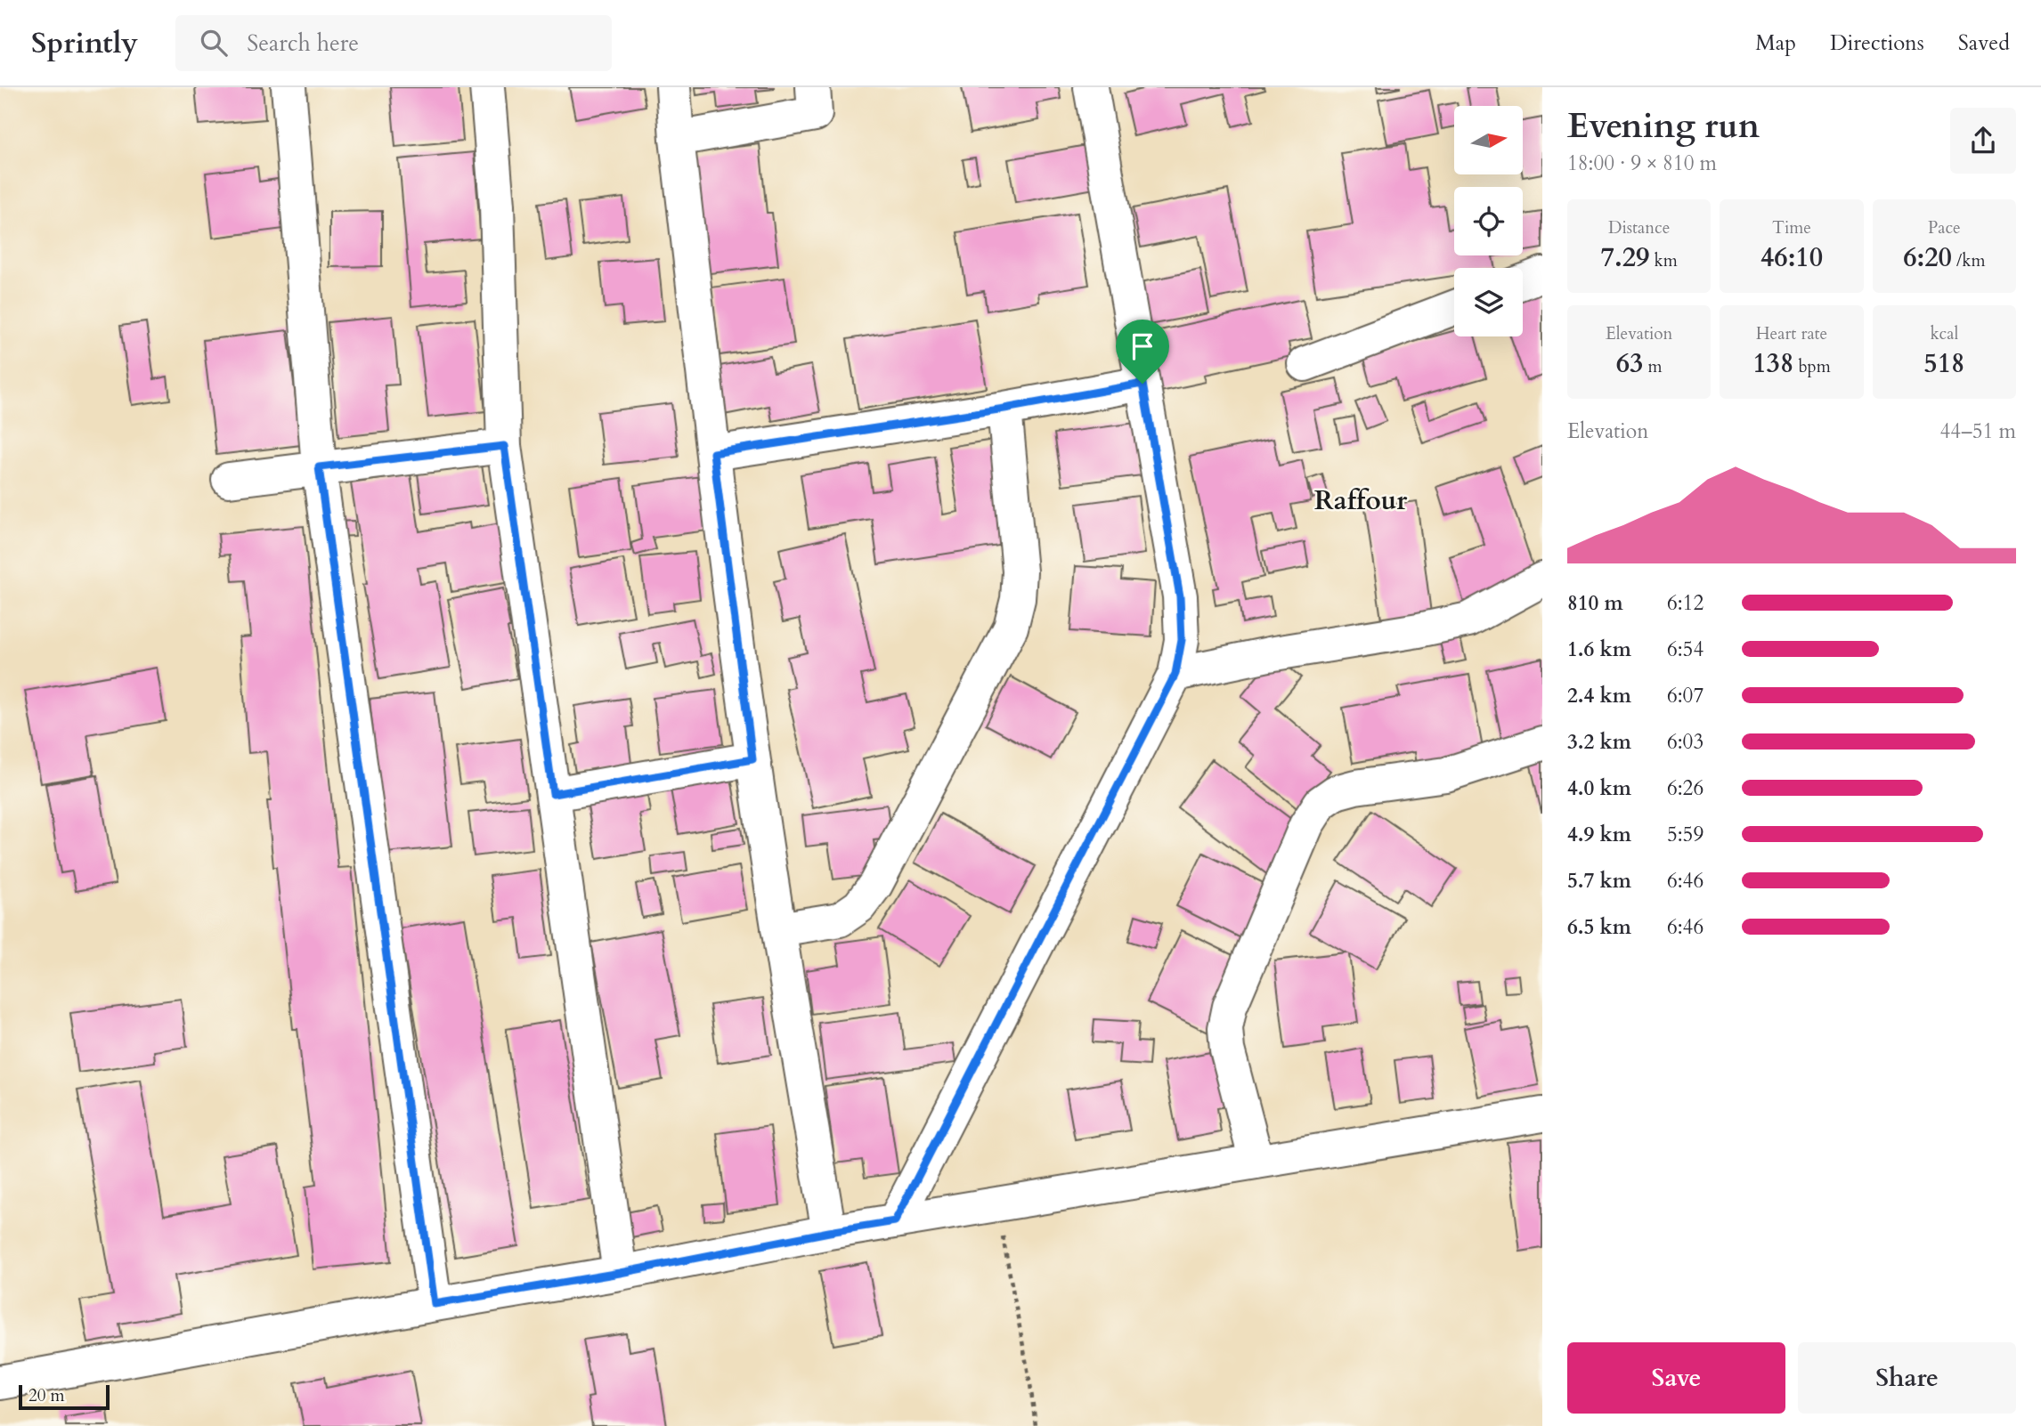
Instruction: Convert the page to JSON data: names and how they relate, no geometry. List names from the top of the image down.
{
  "districts": ["Raffour"],
  "scale_bar": "20 m",
  "north": "right",
  "page": {
    "header": "Sprintly",
    "search": "Search here",
    "nav": ["Map", "Directions", "Saved"],
    "heading": ["Evening run", "18:00 · 9 × 810 m"],
    "stats": [
      ["Distance", "7.29 km"],
      ["Time", "46:10"],
      ["Pace", "6:20 /km"],
      ["Elevation", "63 m"],
      ["Heart rate", "138 bpm"],
      ["kcal", "518"]
    ],
    "chart": ["Elevation", "44–51 m"],
    "list": [
      {
        "name": "810 m",
        "note": "6:12"
      },
      {
        "name": "1.6 km",
        "note": "6:54"
      },
      {
        "name": "2.4 km",
        "note": "6:07"
      },
      {
        "name": "3.2 km",
        "note": "6:03"
      },
      {
        "name": "4.0 km",
        "note": "6:26"
      },
      {
        "name": "4.9 km",
        "note": "5:59"
      },
      {
        "name": "5.7 km",
        "note": "6:46"
      },
      {
        "name": "6.5 km",
        "note": "6:46"
      }
    ],
    "buttons": ["Save", "Share"],
    "scale": "20 m"
  }
}
